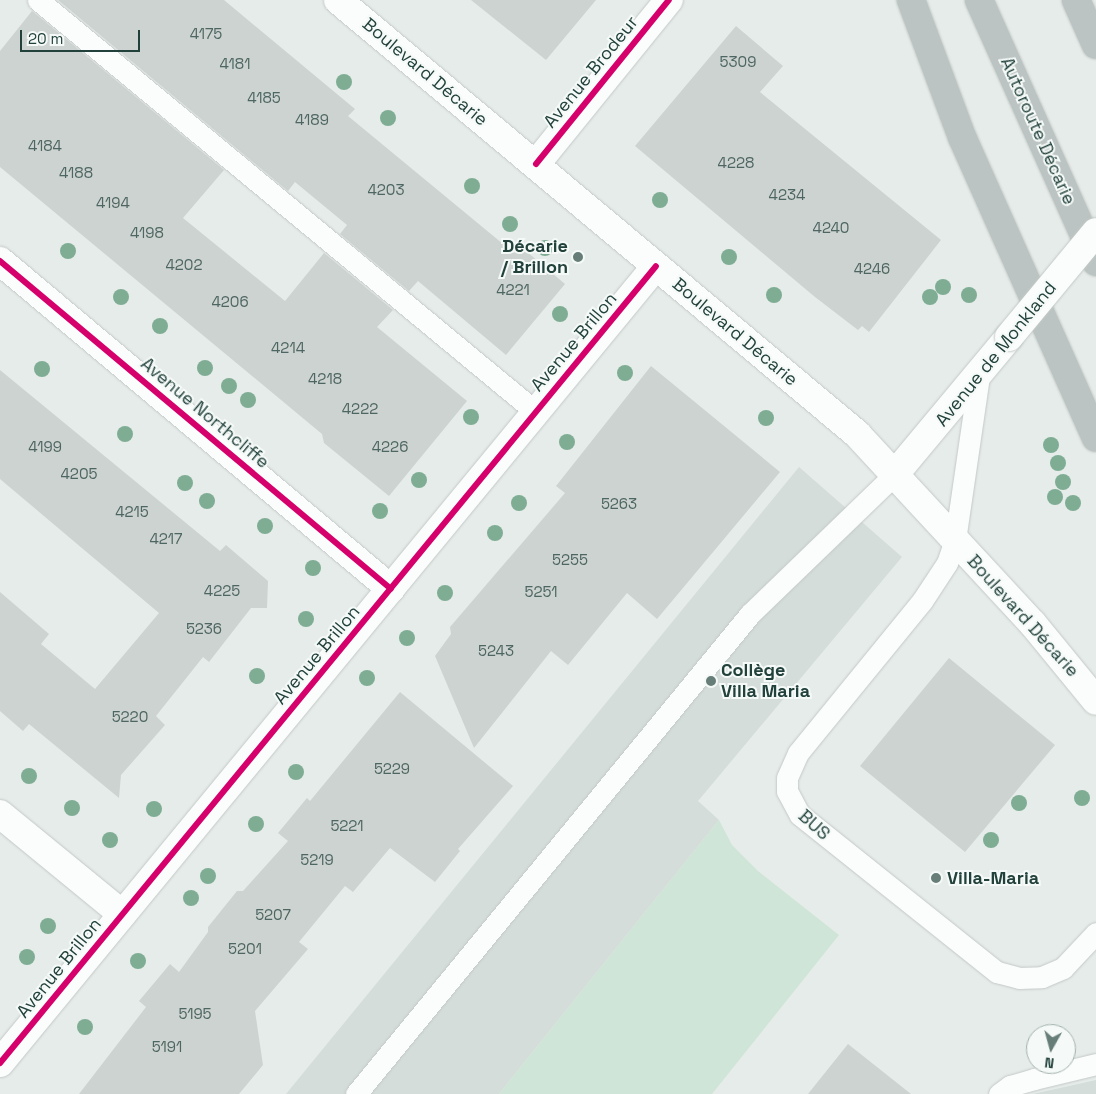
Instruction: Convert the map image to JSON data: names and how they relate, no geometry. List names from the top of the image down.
{
  "streets": {
    "highway": ["Autoroute Décarie"],
    "street": [
      "Boulevard Décarie",
      "Avenue Brodeur",
      "Avenue Brillon",
      "Avenue de Monkland",
      "Avenue Northcliffe"
    ],
    "lane": ["BUS"]
  },
  "crossings": [
    ["Boulevard Décarie", "Avenue Brodeur"],
    ["Boulevard Décarie", "Avenue Brillon"],
    ["Boulevard Décarie", "Avenue de Monkland"],
    ["Boulevard Décarie", "BUS"],
    ["Avenue Brillon", "Avenue Northcliffe"],
    ["Avenue de Monkland", "BUS"]
  ],
  "places": ["Décarie / Brillon", "Collège Villa Maria", "Villa-Maria"],
  "house_numbers": [
    "4175",
    "5309",
    "4181",
    "4185",
    "4189",
    "4184",
    "4228",
    "4188",
    "4203",
    "4234",
    "4194",
    "4240",
    "4198",
    "4202",
    "4246",
    "4221",
    "4206",
    "4214",
    "4218",
    "4222",
    "4199",
    "4226",
    "4205",
    "5263",
    "4215",
    "4217",
    "5255",
    "4225",
    "5251",
    "5236",
    "5243",
    "5220",
    "5229",
    "5221",
    "5219",
    "5207",
    "5201",
    "5195",
    "5191"
  ],
  "scale_bar": "20 m",
  "north": "bottom"
}
